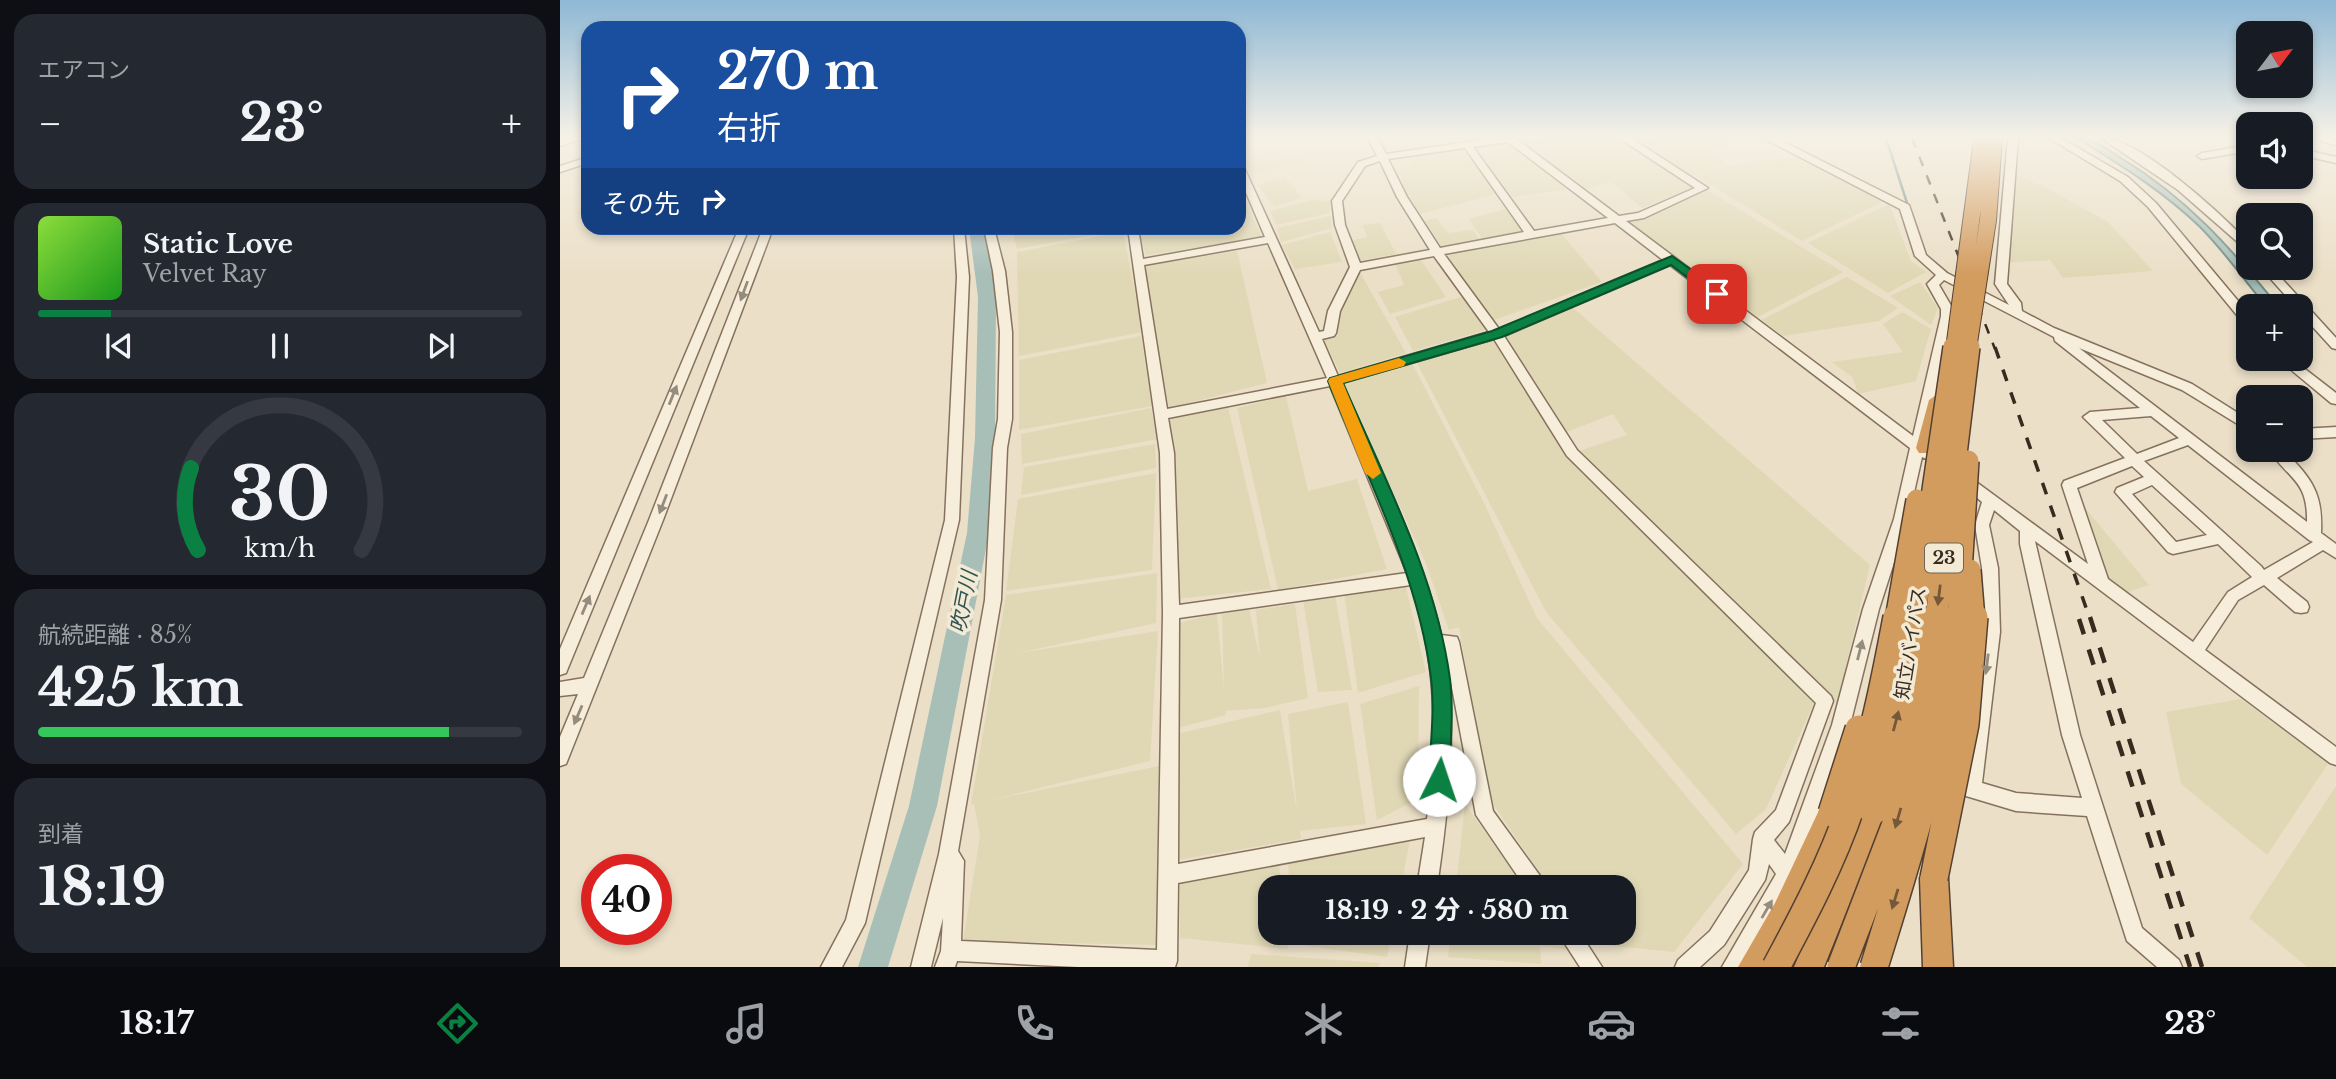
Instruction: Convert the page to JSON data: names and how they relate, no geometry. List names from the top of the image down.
{
  "streets": {
    "highway": ["23", "知立バイパス"]
  },
  "water": ["吹戸川"],
  "north": "top right",
  "page": {
    "tile": [
      "エアコン",
      ["航続距離 · 85%", "425 km"],
      ["到着", "18:19"]
    ],
    "map_buttons": ["+", "−"],
    "turn": ["270 m", "右折"],
    "heat": ["−", "23°", "+"],
    "then": "その先",
    "song": ["Static Love", "Velvet Ray"],
    "limit": "40",
    "trip": "18:19 · 2 分 · 580 m",
    "tabs": ["18:17", "23°"],
    "gauge": ["30", "km/h"]
  }
}
